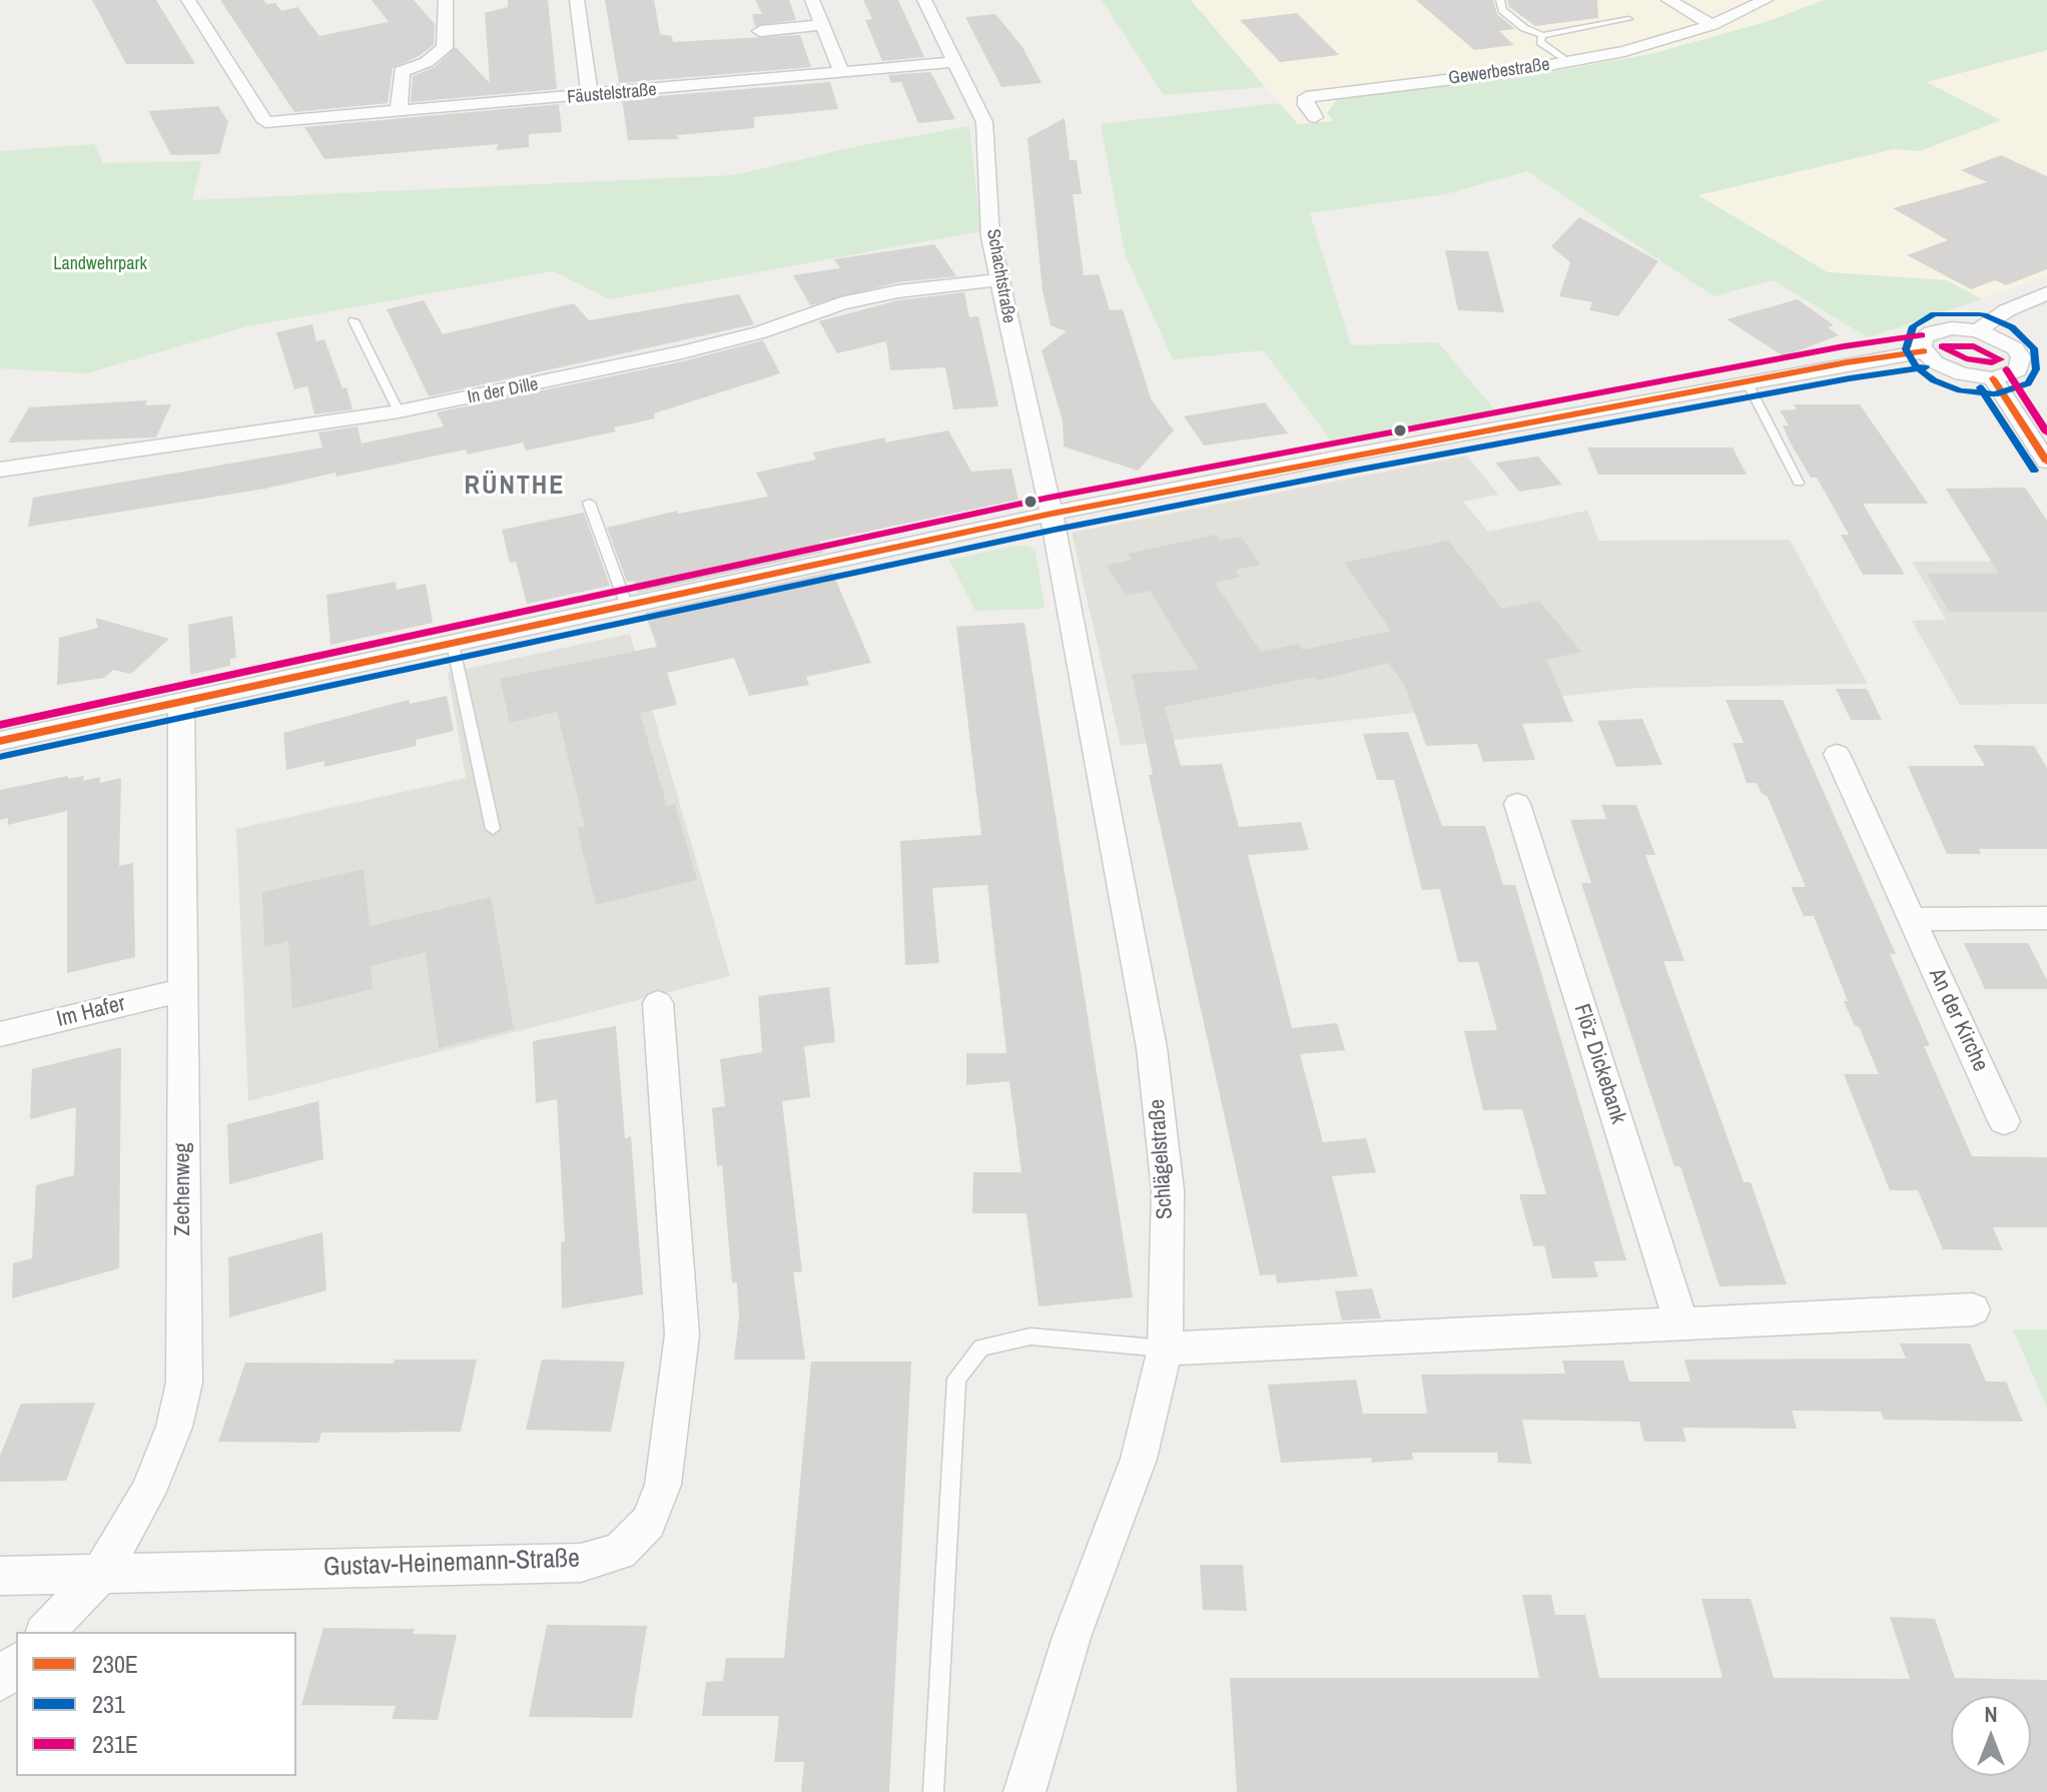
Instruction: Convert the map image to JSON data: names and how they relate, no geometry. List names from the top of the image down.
{
  "streets": {
    "street": [
      "Gewerbestraße",
      "Fäustelstraße",
      "Schachtstraße",
      "In der Dille",
      "Im Hafer",
      "An der Kirche",
      "Flöz Dickebank",
      "Schlägelstraße",
      "Zechenweg",
      "Gustav-Heinemann-Straße"
    ]
  },
  "crossings": [
    ["Fäustelstraße", "Schachtstraße"],
    ["Schachtstraße", "In der Dille"],
    ["Schachtstraße", "Schlägelstraße"],
    ["Im Hafer", "Zechenweg"],
    ["Zechenweg", "Gustav-Heinemann-Straße"]
  ],
  "districts": ["RÜNTHE"],
  "parks": ["Landwehrpark"],
  "lines": ["transit line 231", "transit line 231E", "transit line 230E"],
  "legend": ["230E", "231", "231E"],
  "north": "top"
}
